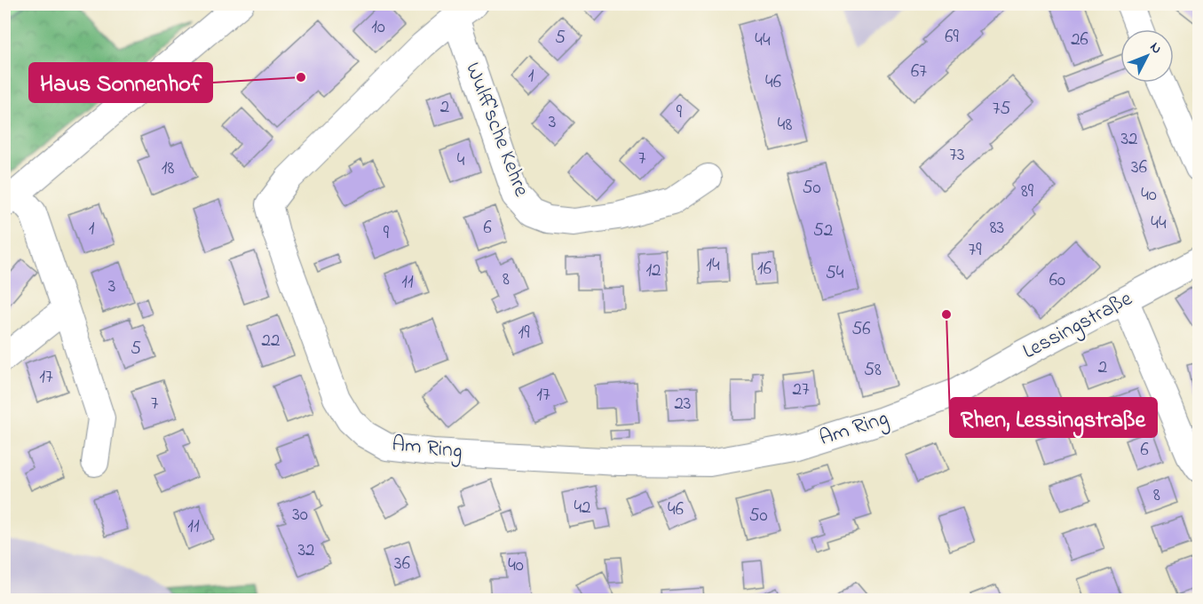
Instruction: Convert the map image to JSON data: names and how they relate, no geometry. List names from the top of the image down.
{
  "streets": {
    "street": ["Wulff'sche Kehre", "Lessingstraße", "Am Ring"]
  },
  "crossings": [
    ["Wulff'sche Kehre", "Am Ring"],
    ["Lessingstraße", "Am Ring"]
  ],
  "places": ["Haus Sonnenhof", "Rhen, Lessingstraße"],
  "house_numbers": [
    "10",
    "69",
    "5",
    "26",
    "44",
    "67",
    "1",
    "46",
    "2",
    "75",
    "9",
    "3",
    "48",
    "32",
    "73",
    "7",
    "4",
    "36",
    "18",
    "50",
    "89",
    "40",
    "44",
    "6",
    "83",
    "1",
    "52",
    "9",
    "79",
    "14",
    "16",
    "12",
    "54",
    "8",
    "60",
    "11",
    "3",
    "56",
    "19",
    "22",
    "5",
    "2",
    "58",
    "17",
    "27",
    "17",
    "7",
    "23",
    "6",
    "8",
    "42",
    "46",
    "30",
    "50",
    "11",
    "32",
    "36",
    "40"
  ],
  "north": "top right"
}
